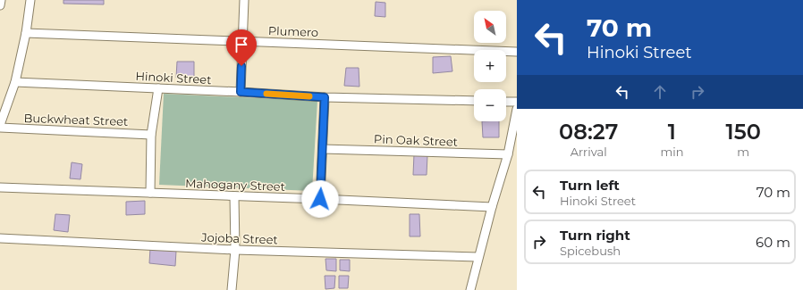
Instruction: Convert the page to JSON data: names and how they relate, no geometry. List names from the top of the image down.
{
  "streets": {
    "street": [
      "Plumero",
      "Hinoki Street",
      "Buckwheat Street",
      "Pin Oak Street",
      "Mahogany Street",
      "Jojoba Street"
    ]
  },
  "north": "top left",
  "page": {
    "turn": ["70 m", "Hinoki Street"],
    "map_buttons": ["+", "−"],
    "eta": [
      "08:27",
      "Arrival",
      "1",
      "min",
      "150",
      "m"
    ],
    "list": [
      {
        "name": "Turn left",
        "note": "Hinoki Street",
        "value": "70 m"
      },
      {
        "name": "Turn right",
        "note": "Spicebush",
        "value": "60 m"
      }
    ]
  }
}
